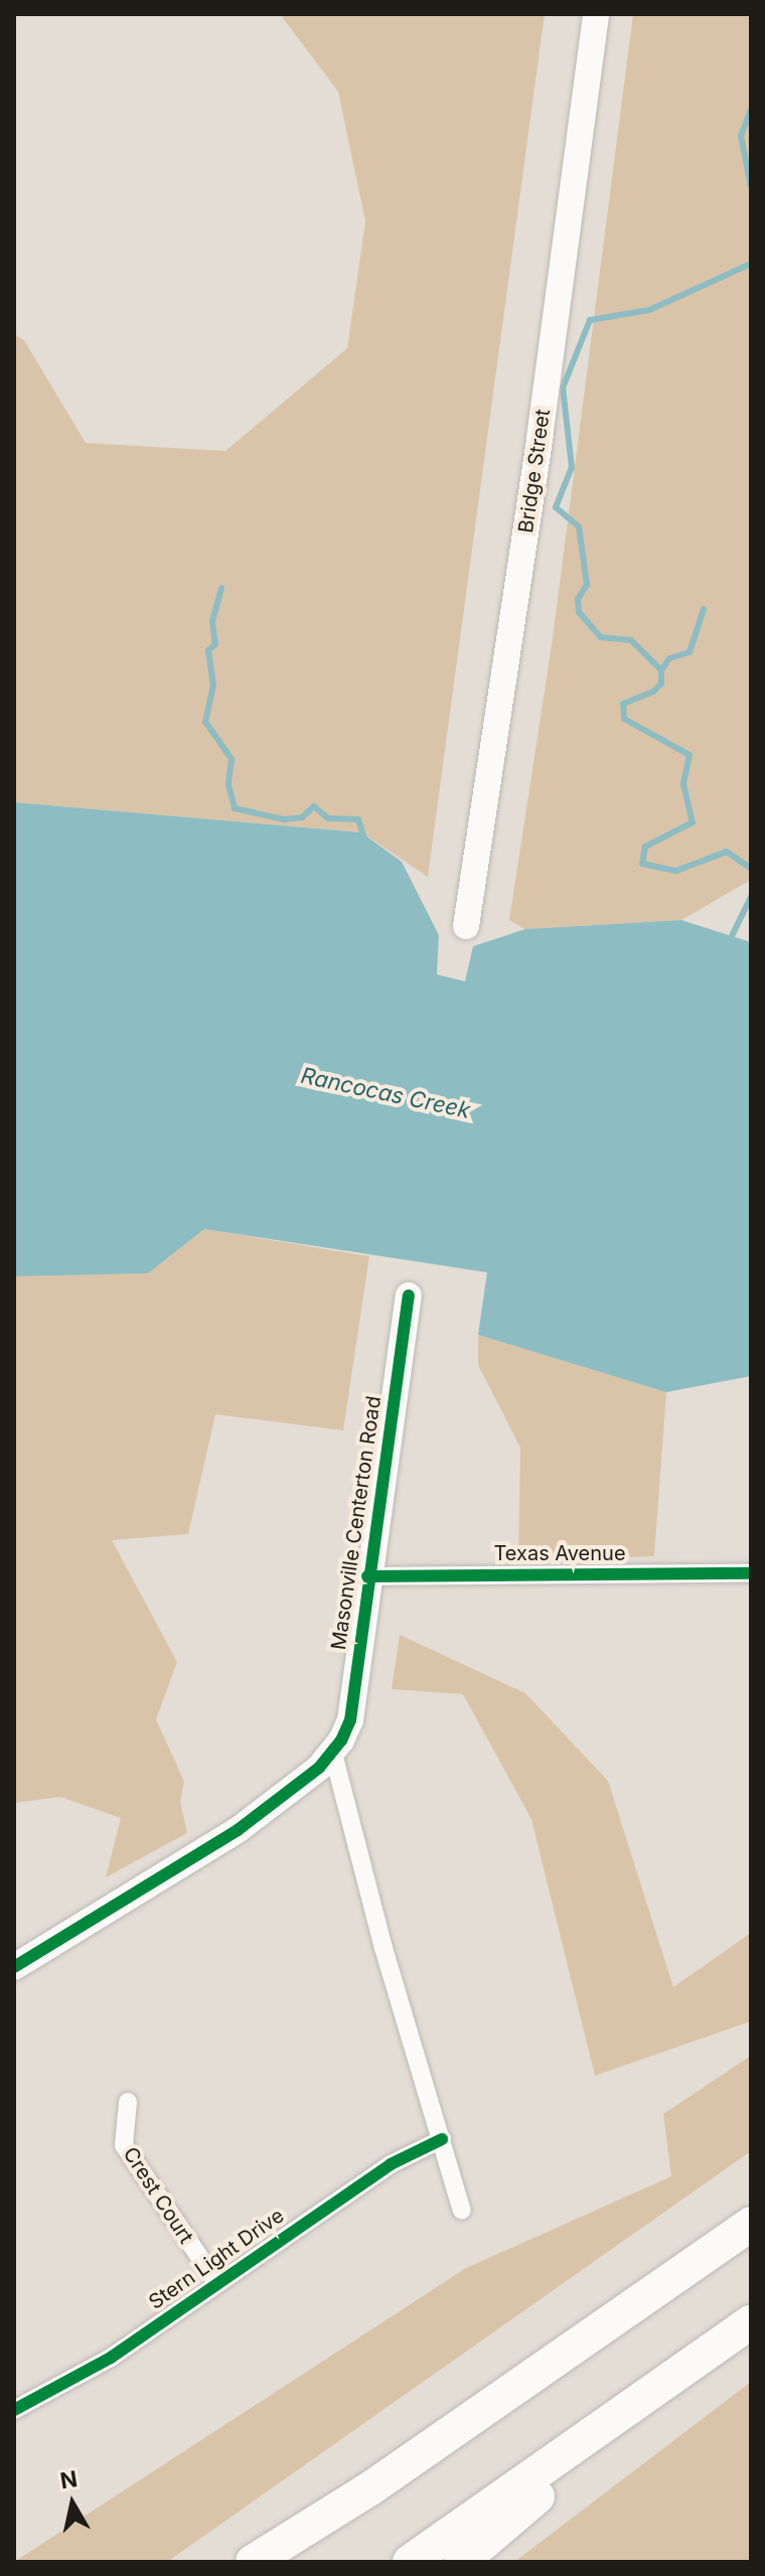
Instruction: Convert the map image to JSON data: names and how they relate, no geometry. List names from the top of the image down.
{
  "streets": {
    "main road": ["Bridge Street", "Masonville Centerton Road"],
    "street": ["Texas Avenue", "Crest Court", "Stern Light Drive"]
  },
  "crossings": [
    ["Masonville Centerton Road", "Texas Avenue"],
    ["Crest Court", "Stern Light Drive"]
  ],
  "water": ["Rancocas Creek"],
  "north": "top"
}
